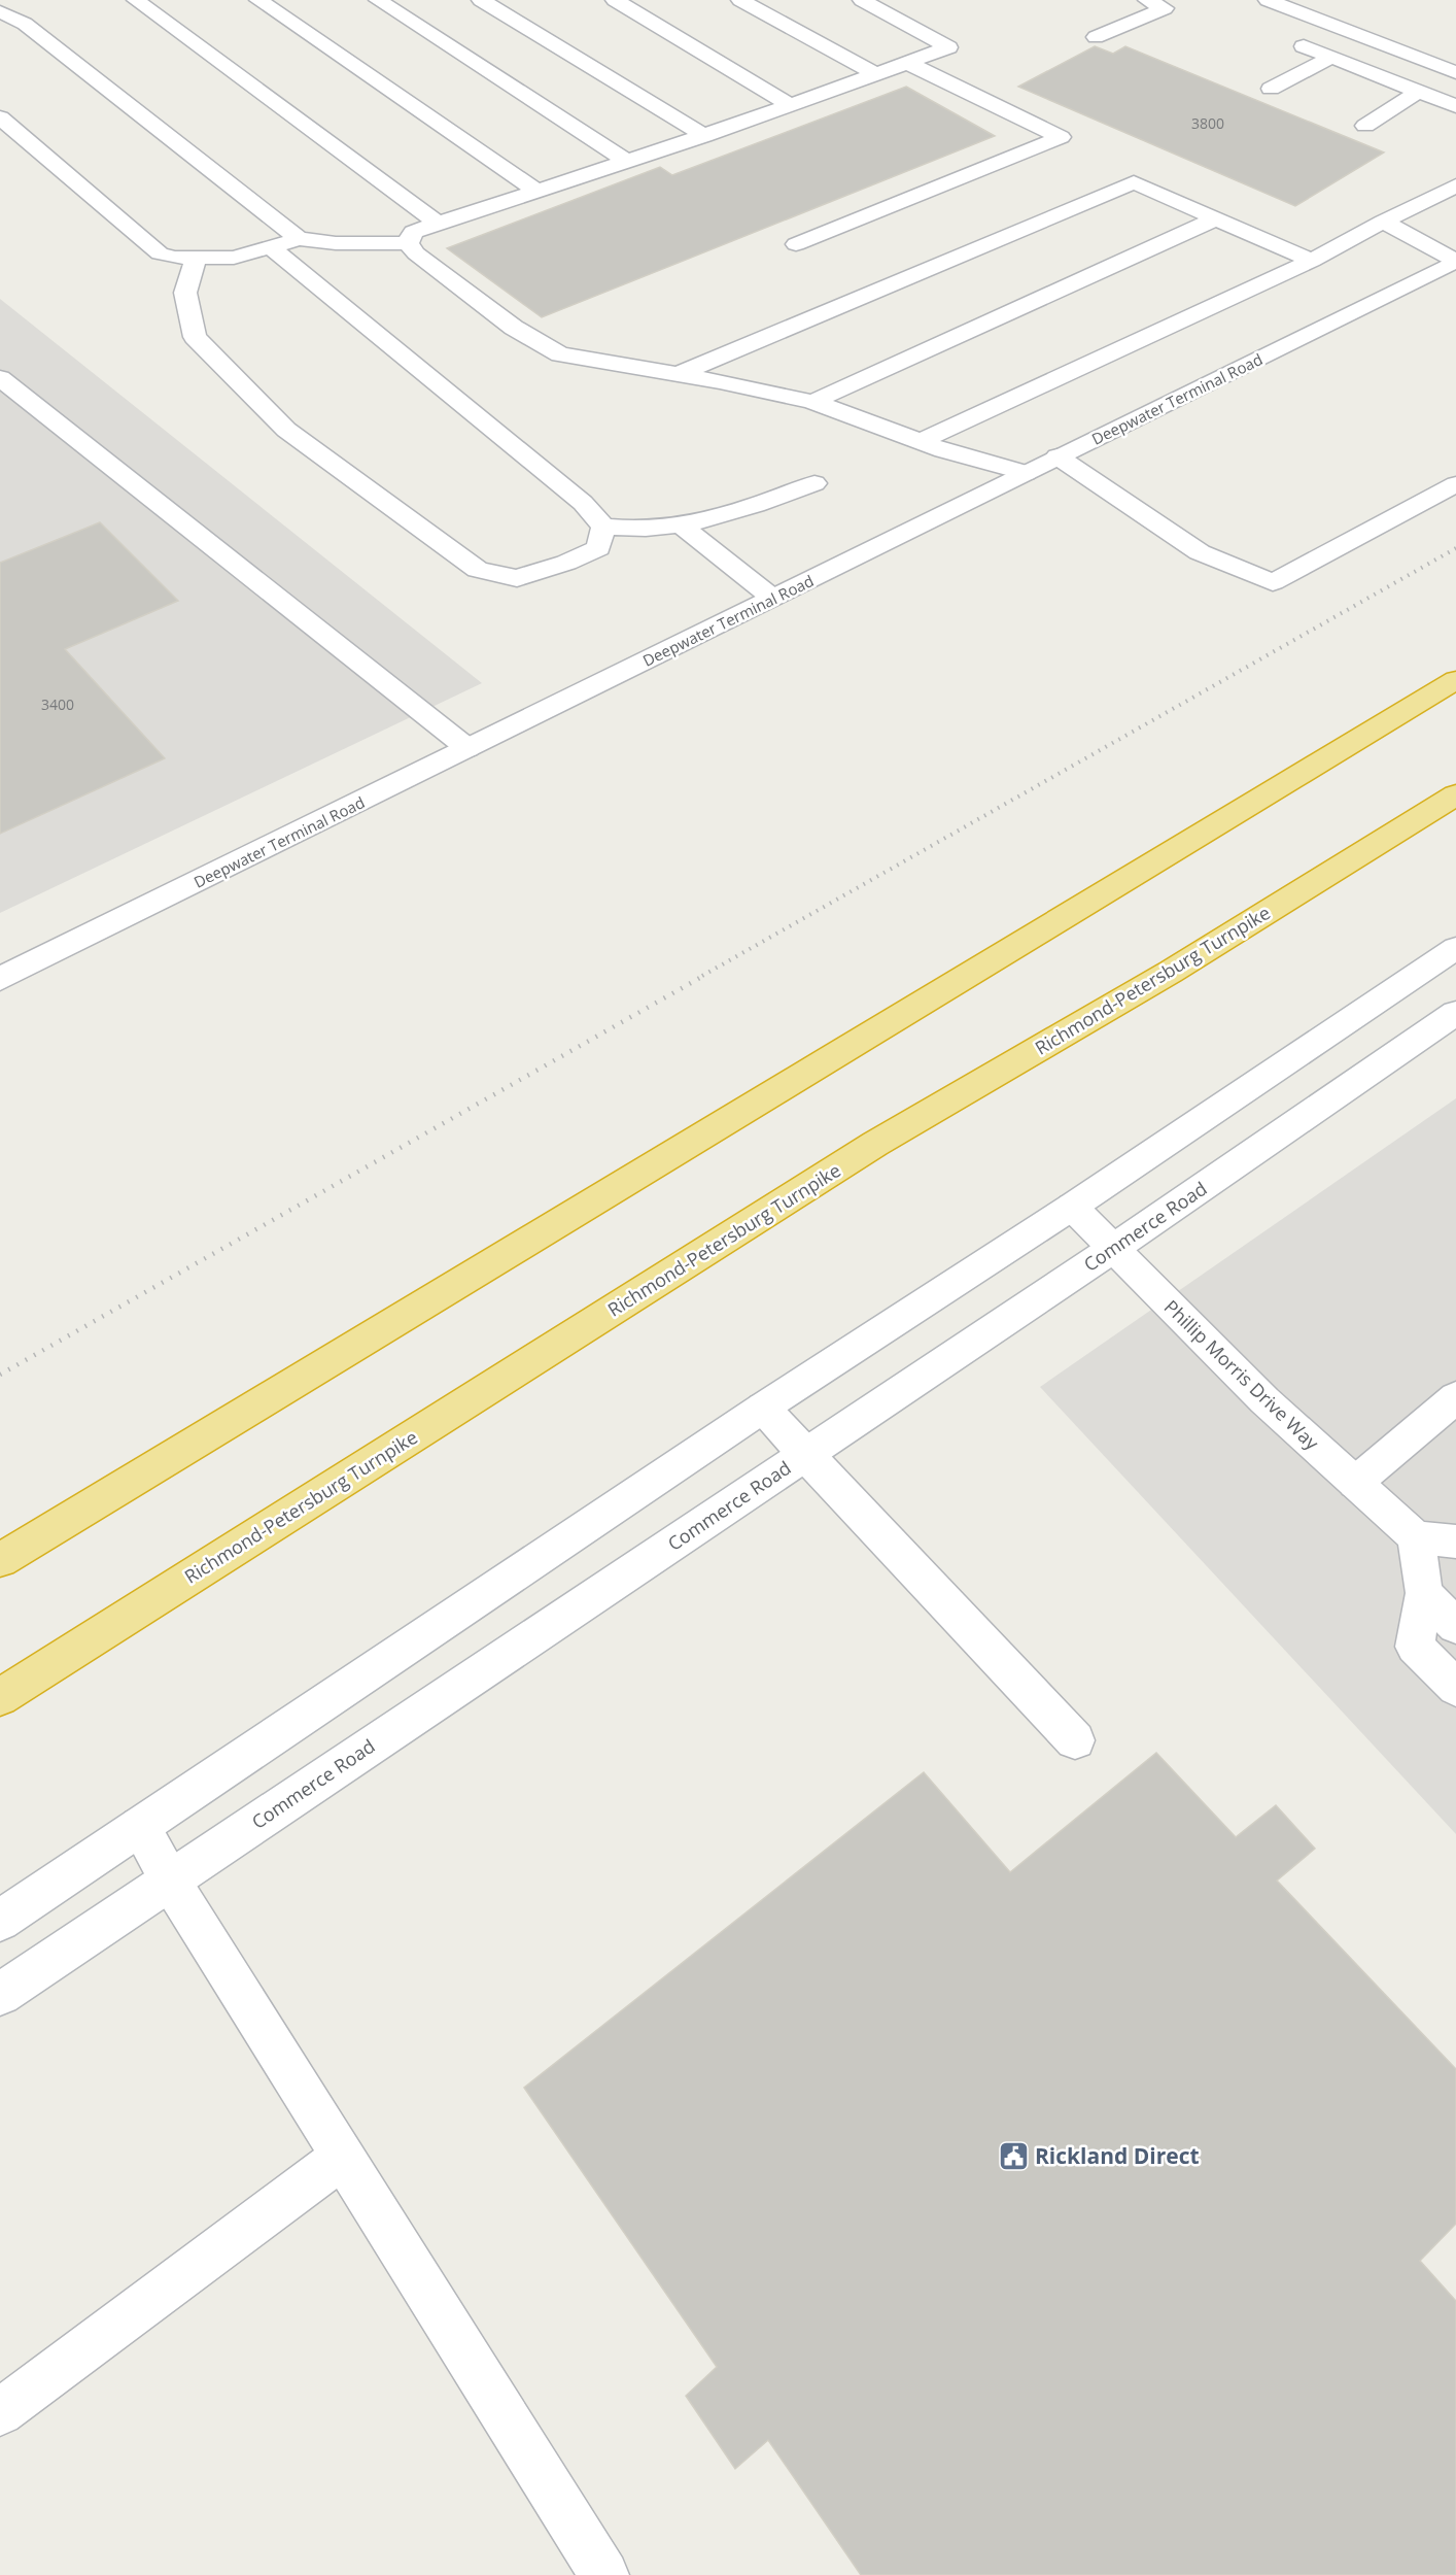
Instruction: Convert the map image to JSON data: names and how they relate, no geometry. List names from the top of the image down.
{
  "streets": {
    "highway": ["Richmond-Petersburg Turnpike"],
    "main road": ["Deepwater Terminal Road", "Commerce Road", "Phillip Morris Drive Way"]
  },
  "crossings": [
    ["Commerce Road", "Phillip Morris Drive Way"]
  ],
  "places": {
    "public building": ["Rickland Direct"]
  },
  "house_numbers": ["3800", "3400"]
}
